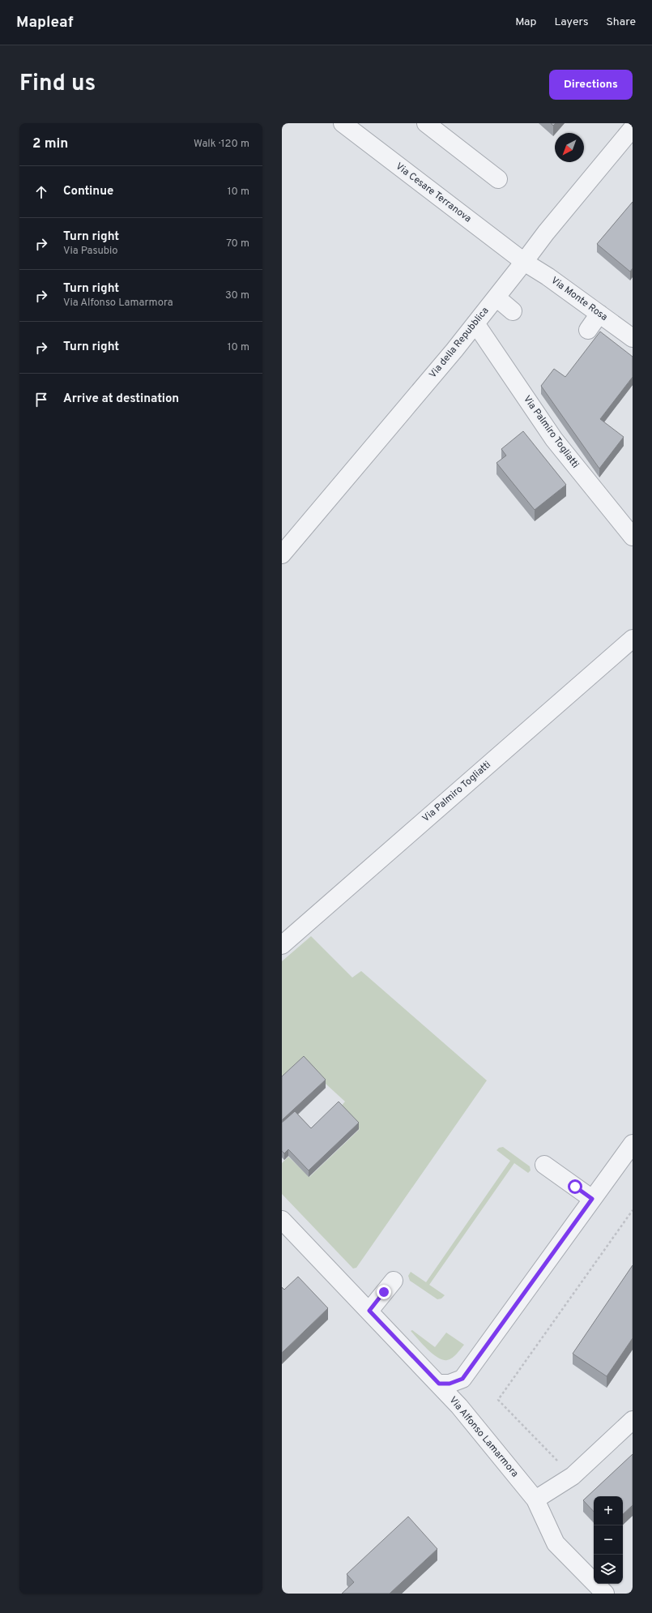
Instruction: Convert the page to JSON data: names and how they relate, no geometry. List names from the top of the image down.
{
  "streets": {
    "street": [
      "Via Cesare Terranova",
      "Via Monte Rosa",
      "Via della Repubblica",
      "Via Palmiro Togliatti",
      "Via Alfonso Lamarmora"
    ]
  },
  "crossings": [
    ["Via Cesare Terranova", "Via Monte Rosa"],
    ["Via Cesare Terranova", "Via della Repubblica"],
    ["Via Monte Rosa", "Via della Repubblica"],
    ["Via della Repubblica", "Via Palmiro Togliatti"]
  ],
  "north": "bottom left",
  "page": {
    "header": "Mapleaf",
    "nav": ["Map", "Layers", "Share"],
    "title": "Find us",
    "buttons": "Directions",
    "heading": ["2 min", "Walk · 120 m"],
    "list": [
      ["Continue", "10 m"],
      ["Turn right", "Via Pasubio", "70 m"],
      ["Turn right", "Via Alfonso Lamarmora", "30 m"],
      ["Turn right", "10 m"],
      "Arrive at destination"
    ],
    "map_buttons": ["+", "−"]
  }
}
